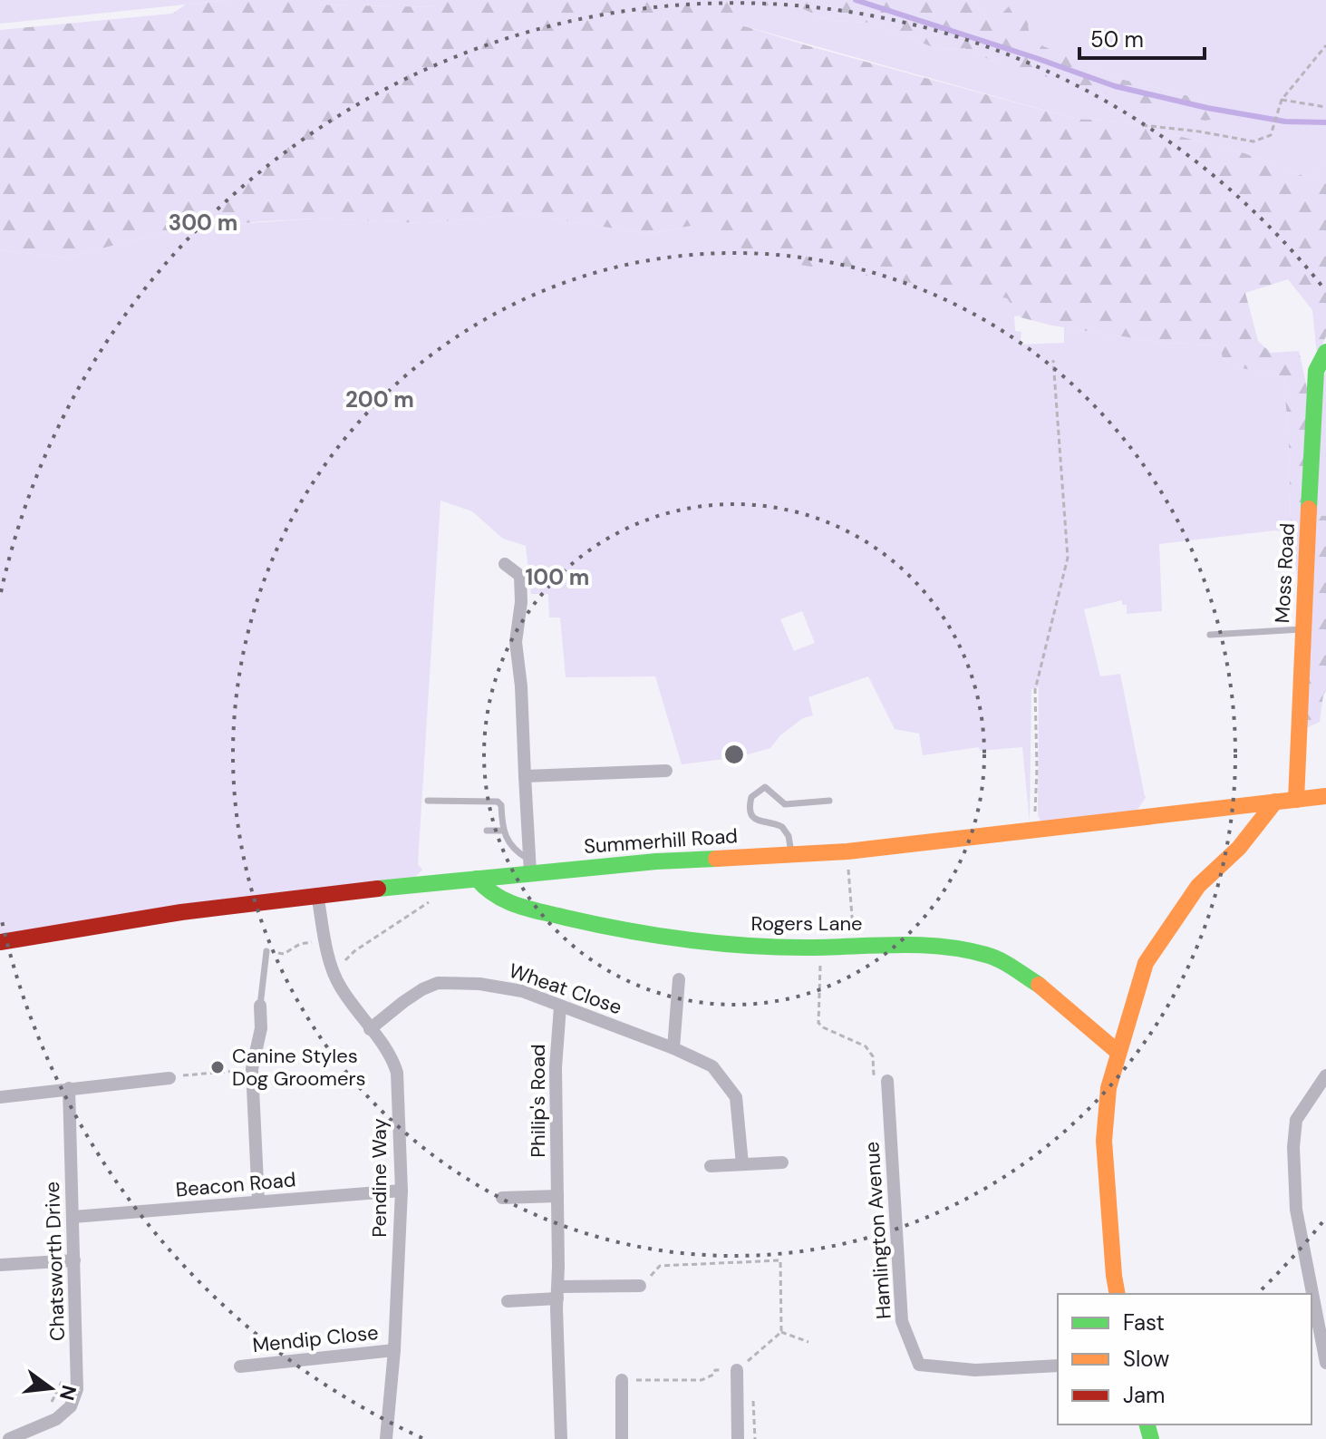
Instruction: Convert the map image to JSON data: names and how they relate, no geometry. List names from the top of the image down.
{
  "streets": {
    "street": [
      "Moss Road",
      "Summerhill Road",
      "Rogers Lane",
      "Wheat Close",
      "Philip's Road",
      "Pendine Way",
      "Beacon Road",
      "Hamlington Avenue",
      "Chatsworth Drive",
      "Mendip Close"
    ]
  },
  "crossings": [
    ["Moss Road", "Summerhill Road"],
    ["Summerhill Road", "Rogers Lane"],
    ["Summerhill Road", "Pendine Way"],
    ["Wheat Close", "Philip's Road"],
    ["Wheat Close", "Pendine Way"],
    ["Pendine Way", "Beacon Road"],
    ["Pendine Way", "Mendip Close"],
    ["Beacon Road", "Chatsworth Drive"]
  ],
  "places": ["Canine Styles Dog Groomers"],
  "legend": ["Fast", "Slow", "Jam"],
  "scale_bar": "50 m",
  "north": "right",
  "rings": ["300 m", "200 m", "100 m"]
}
